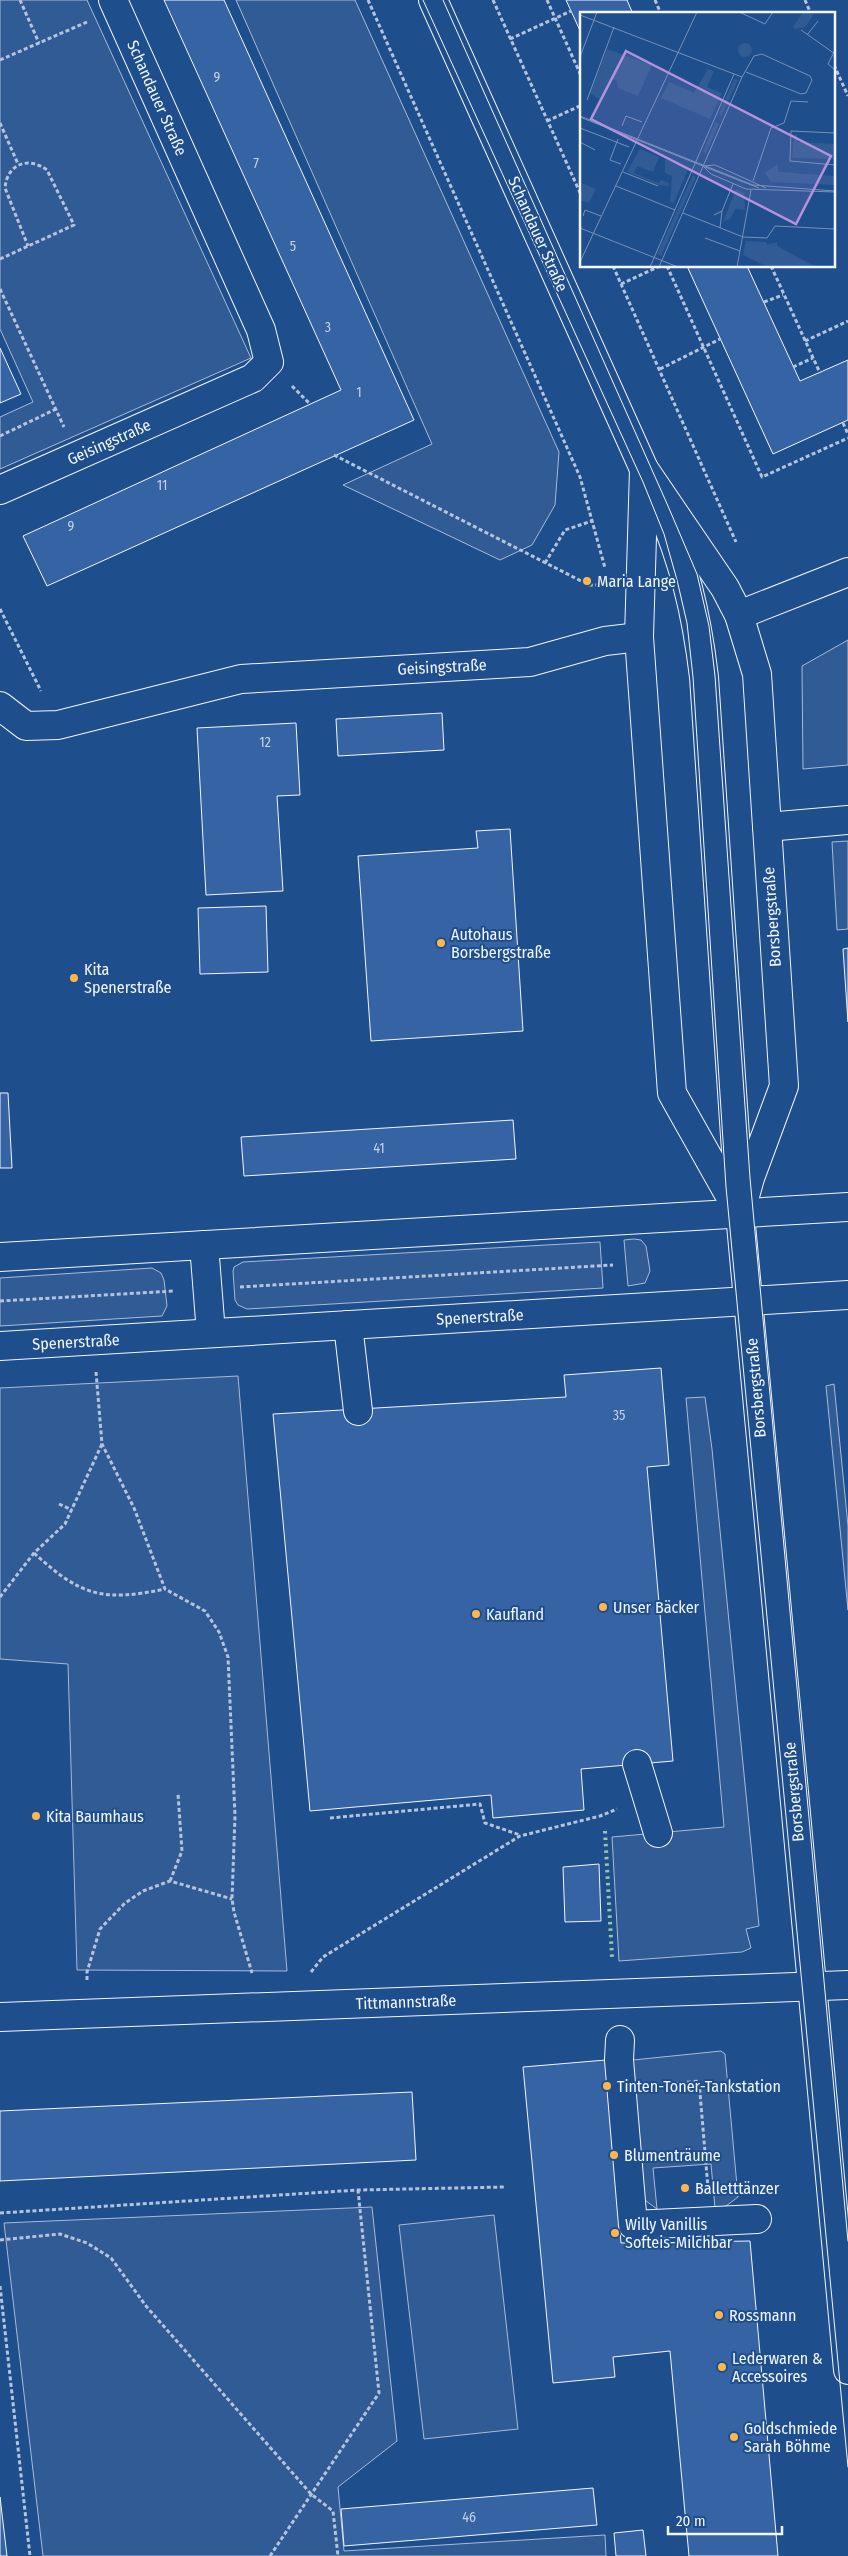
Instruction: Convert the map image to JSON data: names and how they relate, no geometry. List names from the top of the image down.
{
  "streets": {
    "street": [
      "Schandauer Straße",
      "Geisingstraße",
      "Borsbergstraße",
      "Spenerstraße",
      "Tittmannstraße"
    ]
  },
  "crossings": [
    ["Schandauer Straße", "Geisingstraße"],
    ["Schandauer Straße", "Borsbergstraße"],
    ["Geisingstraße", "Borsbergstraße"],
    ["Borsbergstraße", "Spenerstraße"],
    ["Borsbergstraße", "Tittmannstraße"]
  ],
  "places": [
    "Maria Lange",
    "Autohaus Borsbergstraße",
    "Kita Spenerstraße",
    "Unser Bäcker",
    "Kaufland",
    "Kita Baumhaus",
    "Tinten-Toner-Tankstation",
    "Blumenträume",
    "Balletttänzer",
    "Willy Vanillis Softeis-Milchbar",
    "Rossmann",
    "Lederwaren & Accessoires",
    "Goldschmiede Sarah Böhme"
  ],
  "house_numbers": [
    "9",
    "7",
    "5",
    "3",
    "1",
    "11",
    "9",
    "12",
    "41",
    "35",
    "46"
  ],
  "scale_bar": "20 m"
}
